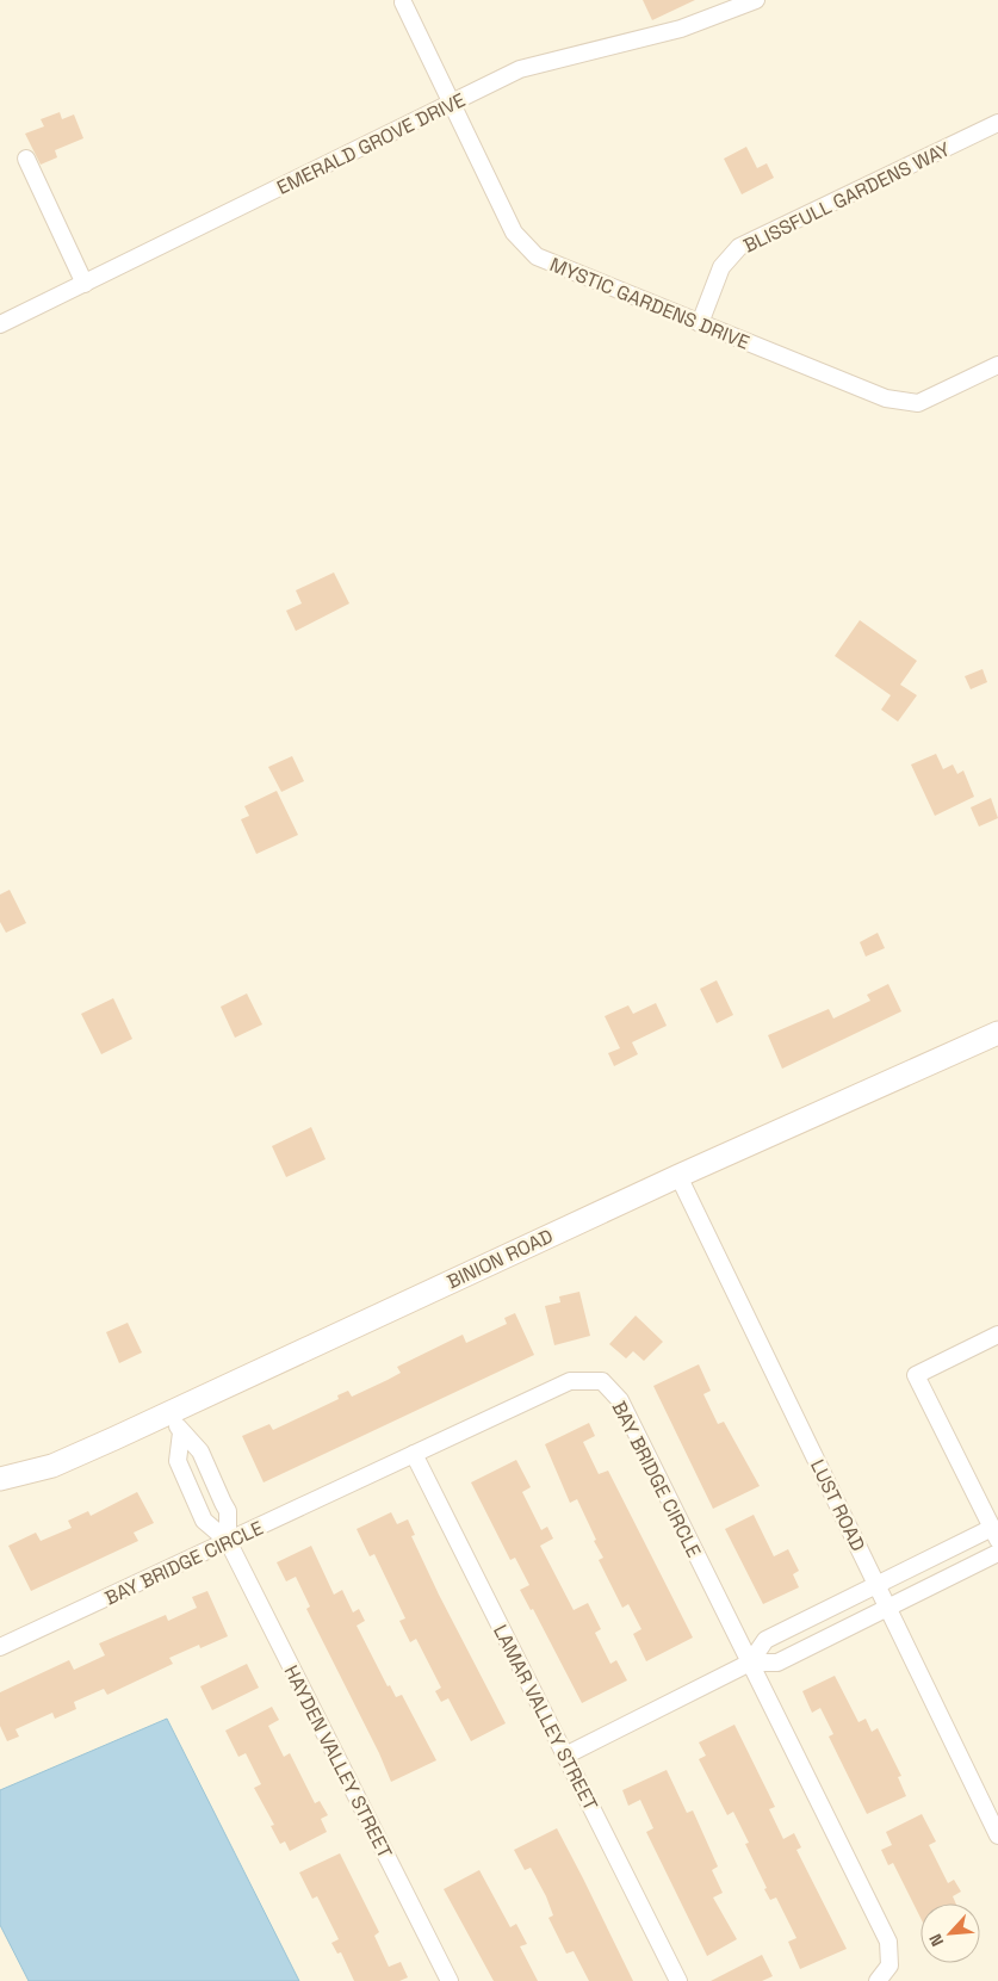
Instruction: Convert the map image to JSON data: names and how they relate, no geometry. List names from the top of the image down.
{
  "streets": {
    "main road": ["BINION ROAD"],
    "street": [
      "EMERALD GROVE DRIVE",
      "BLISSFULL GARDENS WAY",
      "MYSTIC GARDENS DRIVE",
      "BAY BRIDGE CIRCLE",
      "LUST ROAD",
      "LAMAR VALLEY STREET",
      "HAYDEN VALLEY STREET"
    ]
  },
  "crossings": [
    ["EMERALD GROVE DRIVE", "MYSTIC GARDENS DRIVE"],
    ["BLISSFULL GARDENS WAY", "MYSTIC GARDENS DRIVE"],
    ["BINION ROAD", "LUST ROAD"],
    ["BINION ROAD", "HAYDEN VALLEY STREET"],
    ["BAY BRIDGE CIRCLE", "LAMAR VALLEY STREET"],
    ["BAY BRIDGE CIRCLE", "HAYDEN VALLEY STREET"]
  ],
  "north": "bottom left"
}
